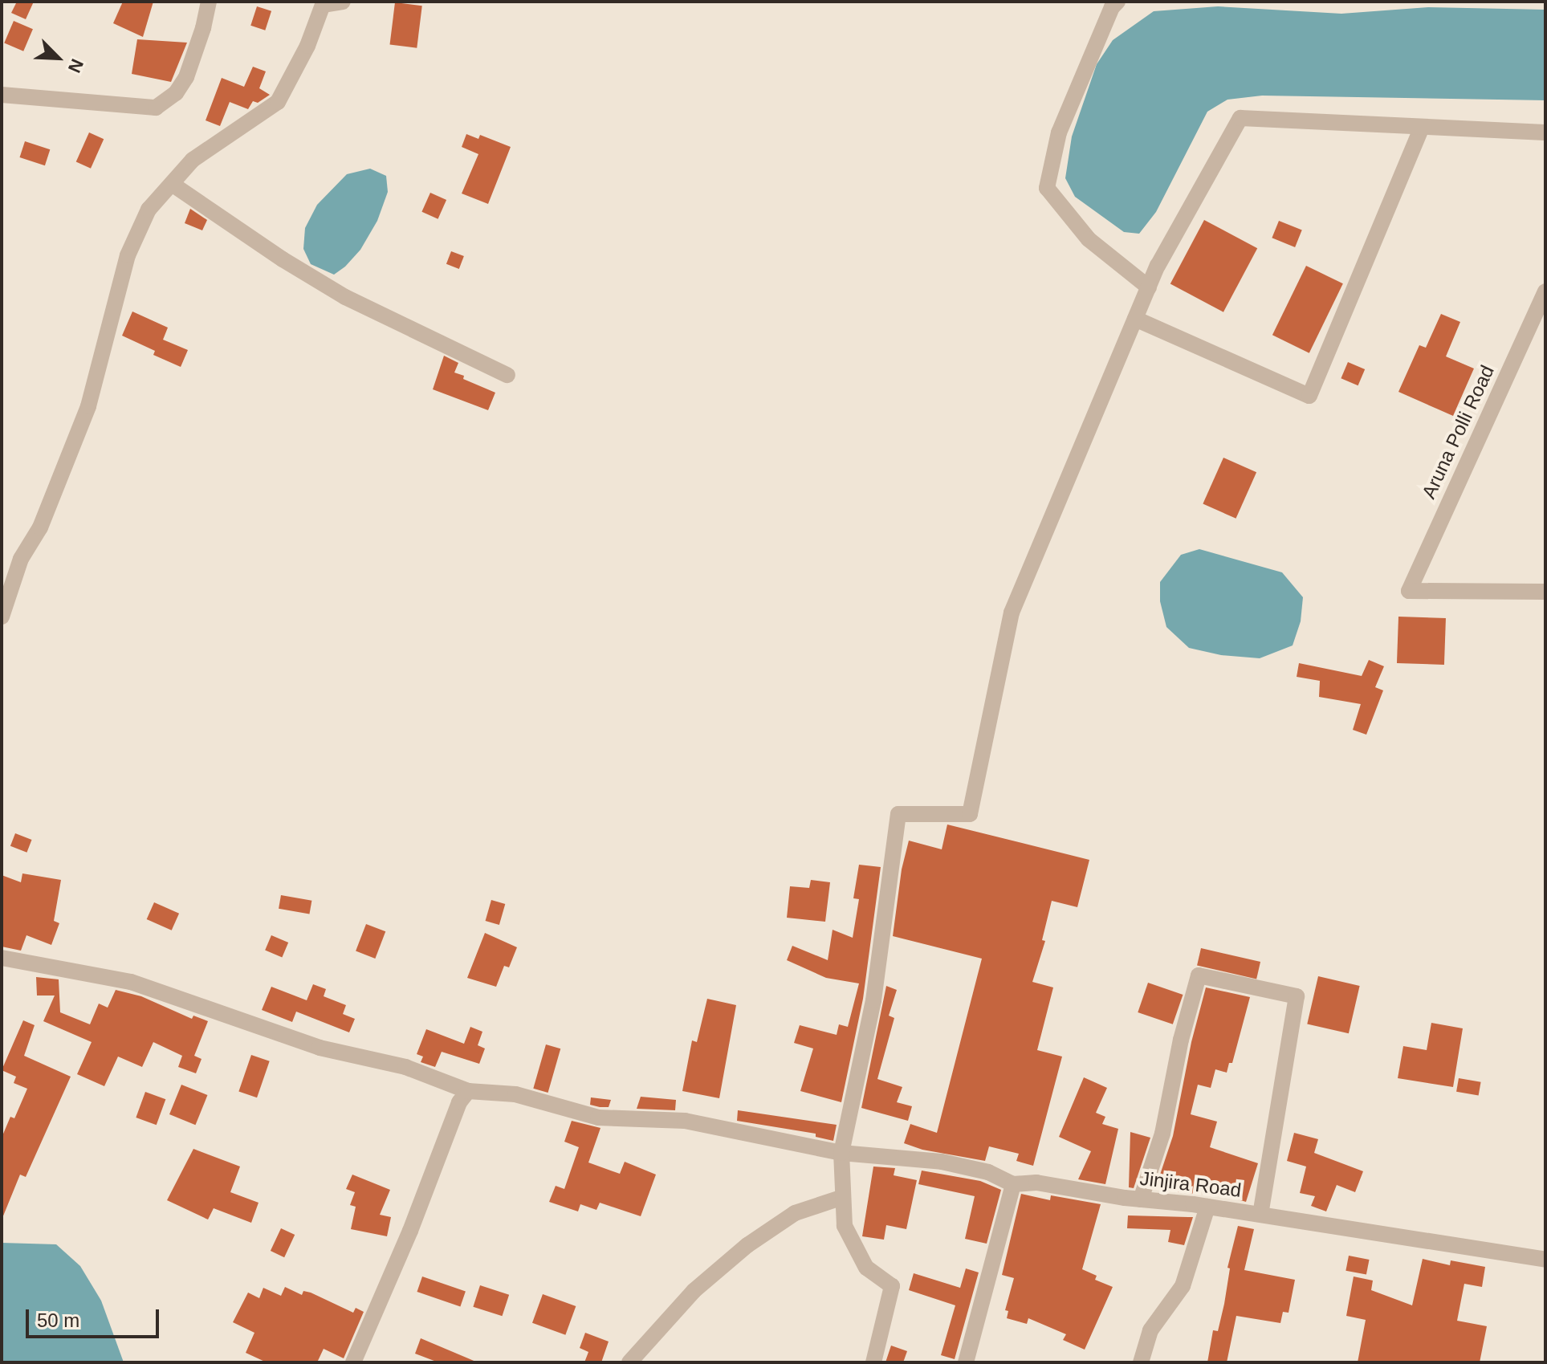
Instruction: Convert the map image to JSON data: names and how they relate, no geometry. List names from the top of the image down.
{
  "streets": {
    "street": ["Aruna Polli Road", "Jinjira Road"]
  },
  "scale_bar": "50 m",
  "north": "bottom right"
}
